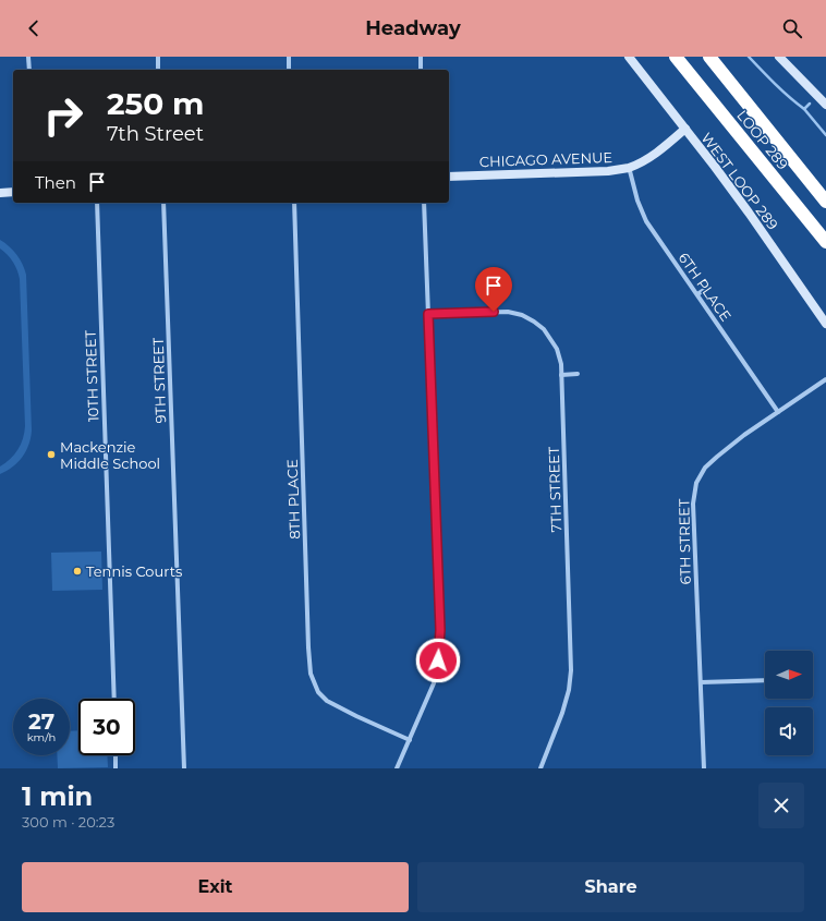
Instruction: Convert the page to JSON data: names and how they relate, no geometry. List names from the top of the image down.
{
  "streets": {
    "highway": ["LOOP 289"],
    "main road": ["CHICAGO AVENUE", "WEST LOOP 289"],
    "street": [
      "6TH PLACE",
      "10TH STREET",
      "9TH STREET",
      "7TH STREET",
      "8TH PLACE",
      "6TH STREET"
    ]
  },
  "crossings": [
    ["CHICAGO AVENUE", "WEST LOOP 289"],
    ["CHICAGO AVENUE", "6TH PLACE"],
    ["6TH PLACE", "6TH STREET"]
  ],
  "places": ["Mackenzie Middle School", "Tennis Courts"],
  "north": "right",
  "page": {
    "header": "Headway",
    "turn": ["250 m", "7th Street"],
    "then": "Then",
    "speed": "27 km/h",
    "limit": "30",
    "heading": ["1 min", "300 m · 20:23"],
    "buttons": ["Exit", "Share"]
  }
}
